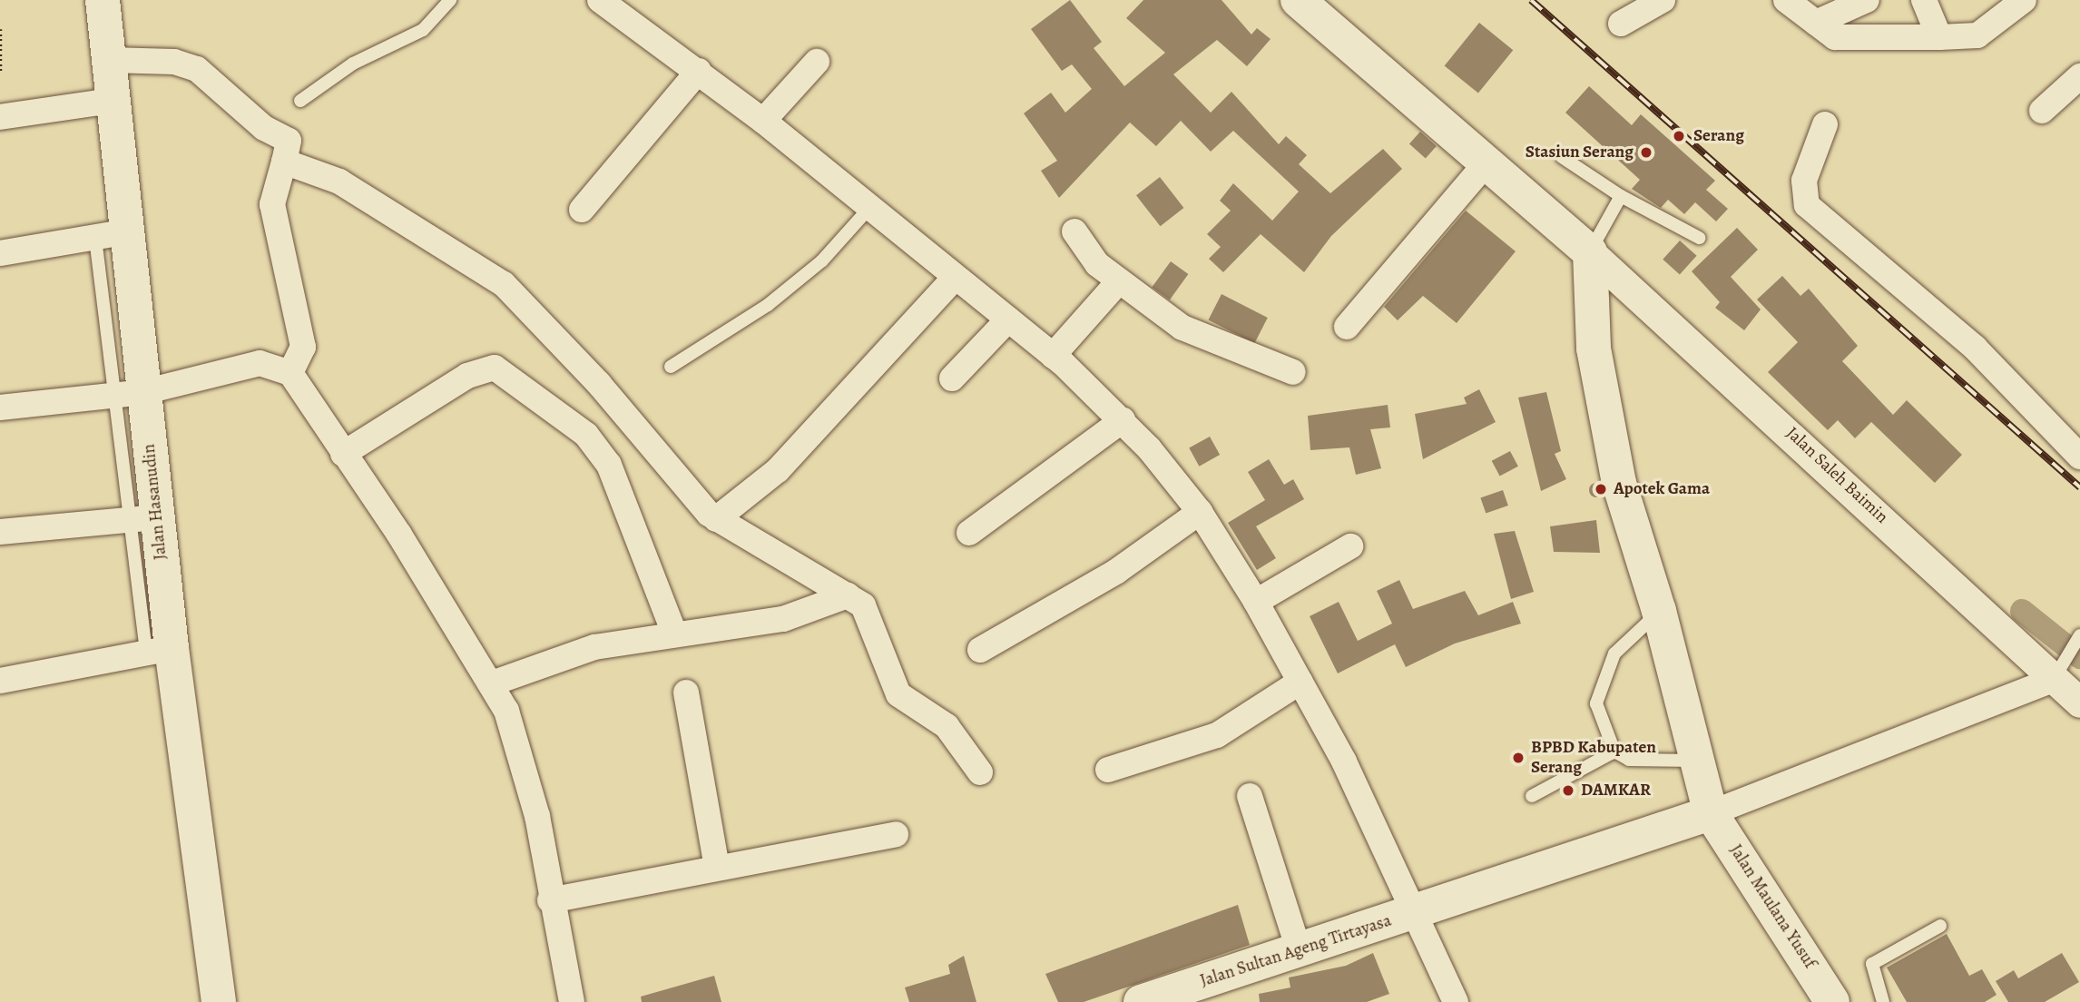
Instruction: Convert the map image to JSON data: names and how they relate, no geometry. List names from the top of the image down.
{
  "streets": {
    "main road": ["Jalan Hasanudin", "Jalan Maulana Yusuf", "Jalan Sultan Ageng Tirtayasa"],
    "street": ["Jalan Saleh Baimin"]
  },
  "crossings": [
    ["Jalan Saleh Baimin", "Jalan Maulana Yusuf"],
    ["Jalan Maulana Yusuf", "Jalan Sultan Ageng Tirtayasa"]
  ],
  "places": [
    "Serang",
    "Stasiun Serang",
    "Apotek Gama",
    "BPBD Kabupaten Serang",
    "DAMKAR"
  ]
}
